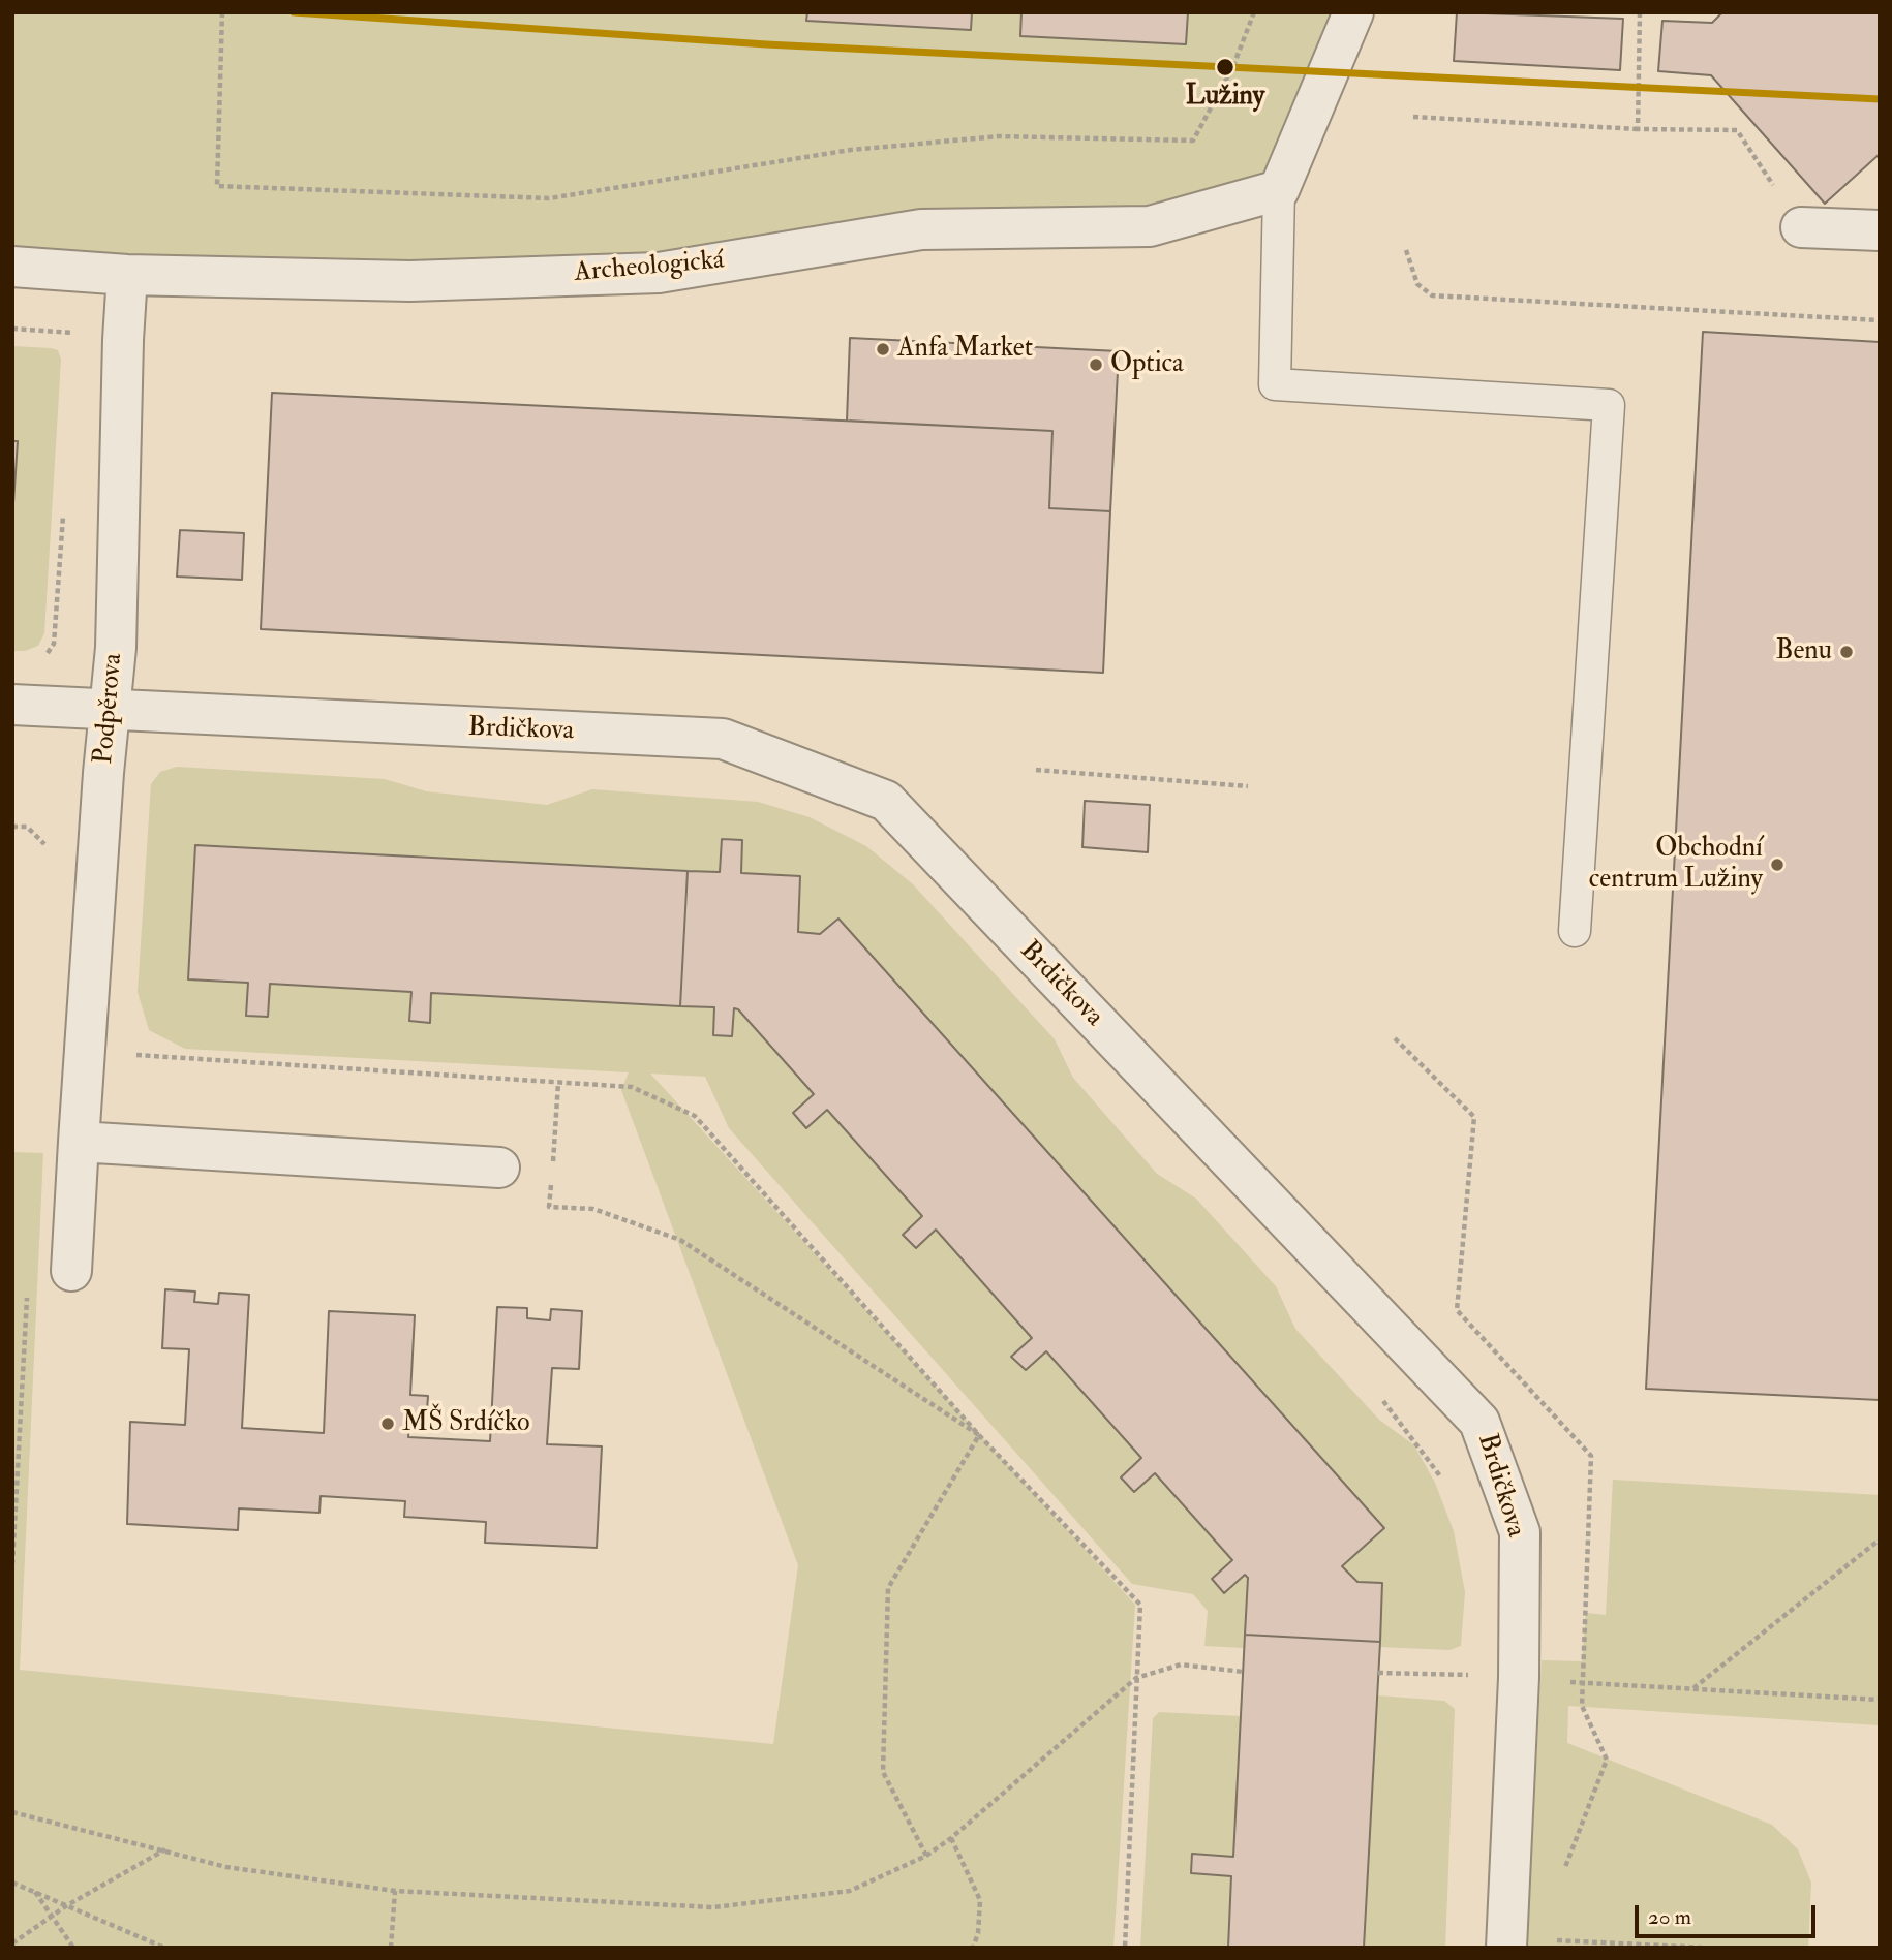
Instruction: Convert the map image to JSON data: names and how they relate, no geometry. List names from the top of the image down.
{
  "streets": {
    "street": ["Archeologická", "Podpěrova", "Brdičkova"]
  },
  "crossings": [
    ["Archeologická", "Podpěrova"],
    ["Podpěrova", "Brdičkova"]
  ],
  "places": [
    "Lužiny",
    "Anfa Market",
    "Optica",
    "Benu",
    "Obchodní centrum Lužiny",
    "MŠ Srdíčko"
  ],
  "scale_bar": "20 m"
}
